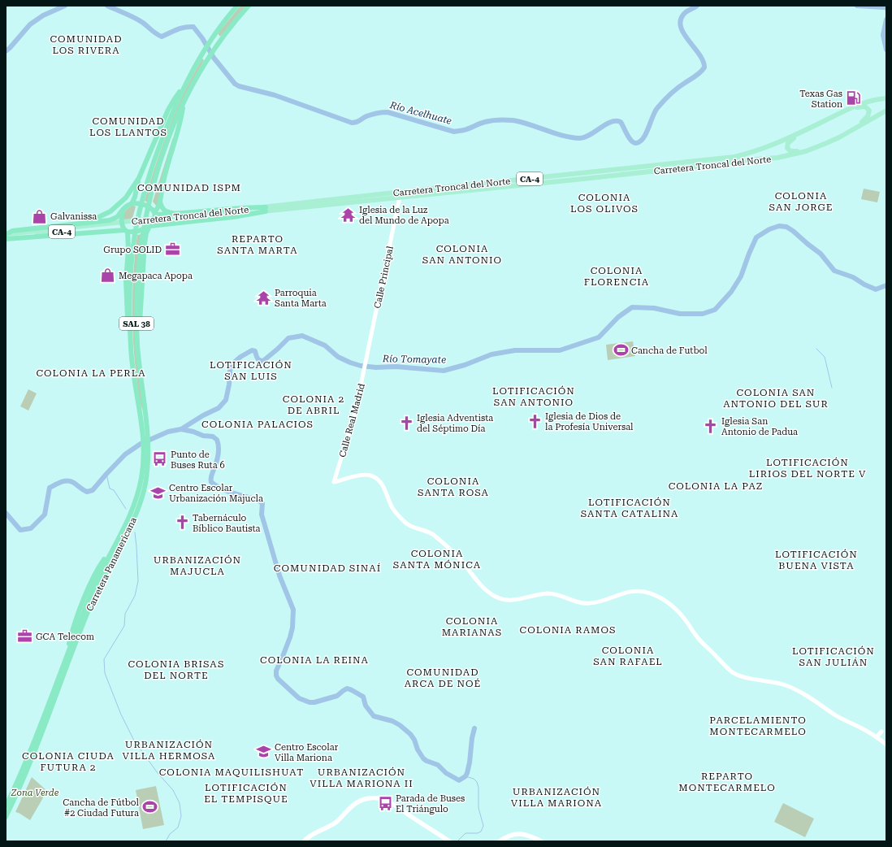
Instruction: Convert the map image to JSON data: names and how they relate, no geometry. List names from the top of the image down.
{
  "streets": {
    "highway": ["SAL 38", "Carretera Panamericana"],
    "main road": ["Carretera Troncal del Norte", "CA-4"],
    "street": ["Calle Principal", "Calle Real Madrid"]
  },
  "crossings": [
    ["Carretera Troncal del Norte", "Calle Principal"],
    ["Calle Principal", "Calle Real Madrid"],
    ["SAL 38", "Carretera Panamericana"]
  ],
  "districts": [
    "COMUNIDAD LOS RIVERA",
    "COMUNIDAD LOS LLANTOS",
    "COMUNIDAD ISPM",
    "COLONIA SAN JORGE",
    "COLONIA LOS OLIVOS",
    "REPARTO SANTA MARTA",
    "COLONIA SAN ANTONIO",
    "COLONIA FLORENCIA",
    "LOTIFICACIÓN SAN LUIS",
    "COLONIA LA PERLA",
    "LOTIFICACIÓN SAN ANTONIO",
    "COLONIA SAN ANTONIO DEL SUR",
    "COLONIA 2 DE ABRIL",
    "COLONIA PALACIOS",
    "LOTIFICACIÓN LIRIOS DEL NORTE V",
    "COLONIA SANTA ROSA",
    "COLONIA LA PAZ",
    "LOTIFICACIÓN SANTA CATALINA",
    "COLONIA SANTA MÓNICA",
    "LOTIFICACIÓN BUENA VISTA",
    "URBANIZACIÓN MAJUCLA",
    "COMUNIDAD SINAÍ",
    "COLONIA MARIANAS",
    "COLONIA RAMOS",
    "COLONIA SAN RAFAEL",
    "LOTIFICACIÓN SAN JULIÁN",
    "COLONIA LA REINA",
    "COLONIA BRISAS DEL NORTE",
    "COMUNIDAD ARCA DE NOÉ",
    "PARCELAMIENTO MONTECARMELO",
    "URBANIZACIÓN VILLA HERMOSA",
    "COLONIA CIUDA FUTURA 2",
    "COLONIA MAQUILISHUAT",
    "URBANIZACIÓN VILLA MARIONA II",
    "REPARTO MONTECARMELO",
    "LOTIFICACIÓN EL TEMPISQUE",
    "URBANIZACIÓN VILLA MARIONA"
  ],
  "water": ["Río Acelhuate", "Río Tomayate"],
  "parks": ["Zona Verde"],
  "places": {
    "fuel station": ["Texas Gas Station"],
    "temple": ["Iglesia de la Luz del Mundo de Apopa", "Parroquia Santa Marta"],
    "shop": ["Galvanissa", "Megapaca Apopa"],
    "office": ["Grupo SOLID", "GCA Telecom"],
    "sports": ["Cancha de Futbol", "Cancha de Fútbol #2 Ciudad Futura"],
    "church": [
      "Iglesia de Dios de la Profesía Universal",
      "Iglesia Adventista del Séptimo Día",
      "Iglesia San Antonio de Padua",
      "Tabernáculo Bíblico Bautista"
    ],
    "bus stop": ["Punto de Buses Ruta 6", "Parada de Buses El Triángulo"],
    "school or university": ["Centro Escolar Urbanización Majucla", "Centro Escolar Villa Mariona"]
  }
}
